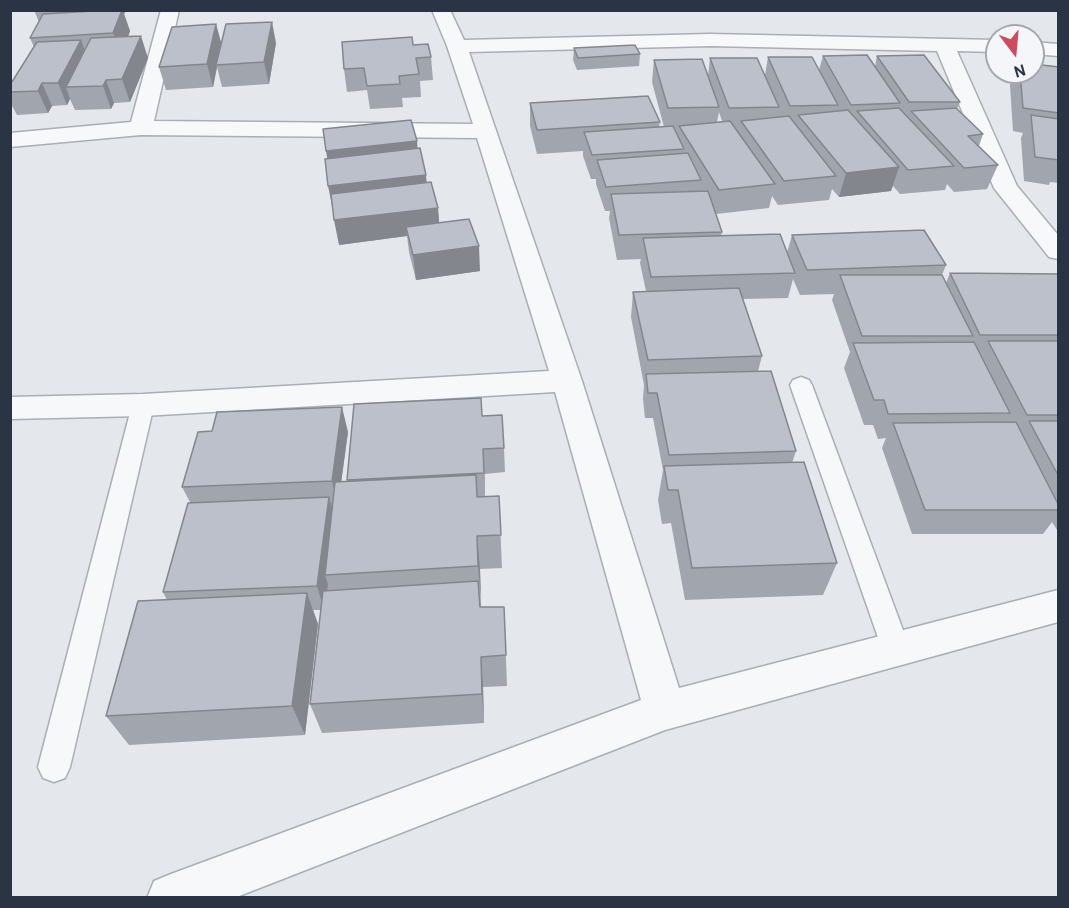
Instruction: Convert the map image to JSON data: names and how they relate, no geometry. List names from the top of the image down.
{
  "north": "bottom"
}
